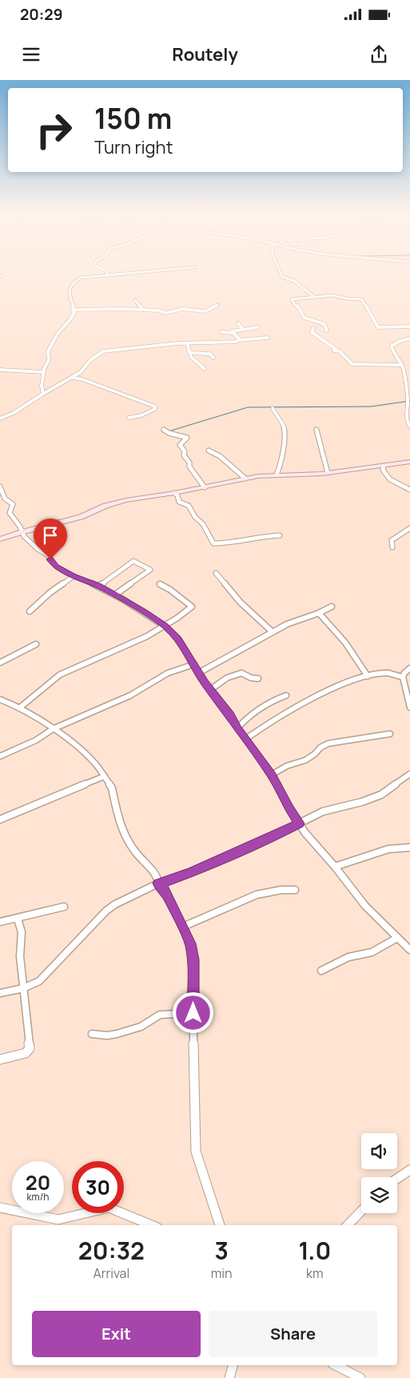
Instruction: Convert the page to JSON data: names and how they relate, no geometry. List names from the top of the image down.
{
  "page": {
    "status": "20:29",
    "header": "Routely",
    "turn": ["150 m", "Turn right"],
    "speed": "20 km/h",
    "limit": "30",
    "eta": [
      "20:32",
      "Arrival",
      "3",
      "min",
      "1.0",
      "km"
    ],
    "buttons": ["Exit", "Share"]
  }
}
